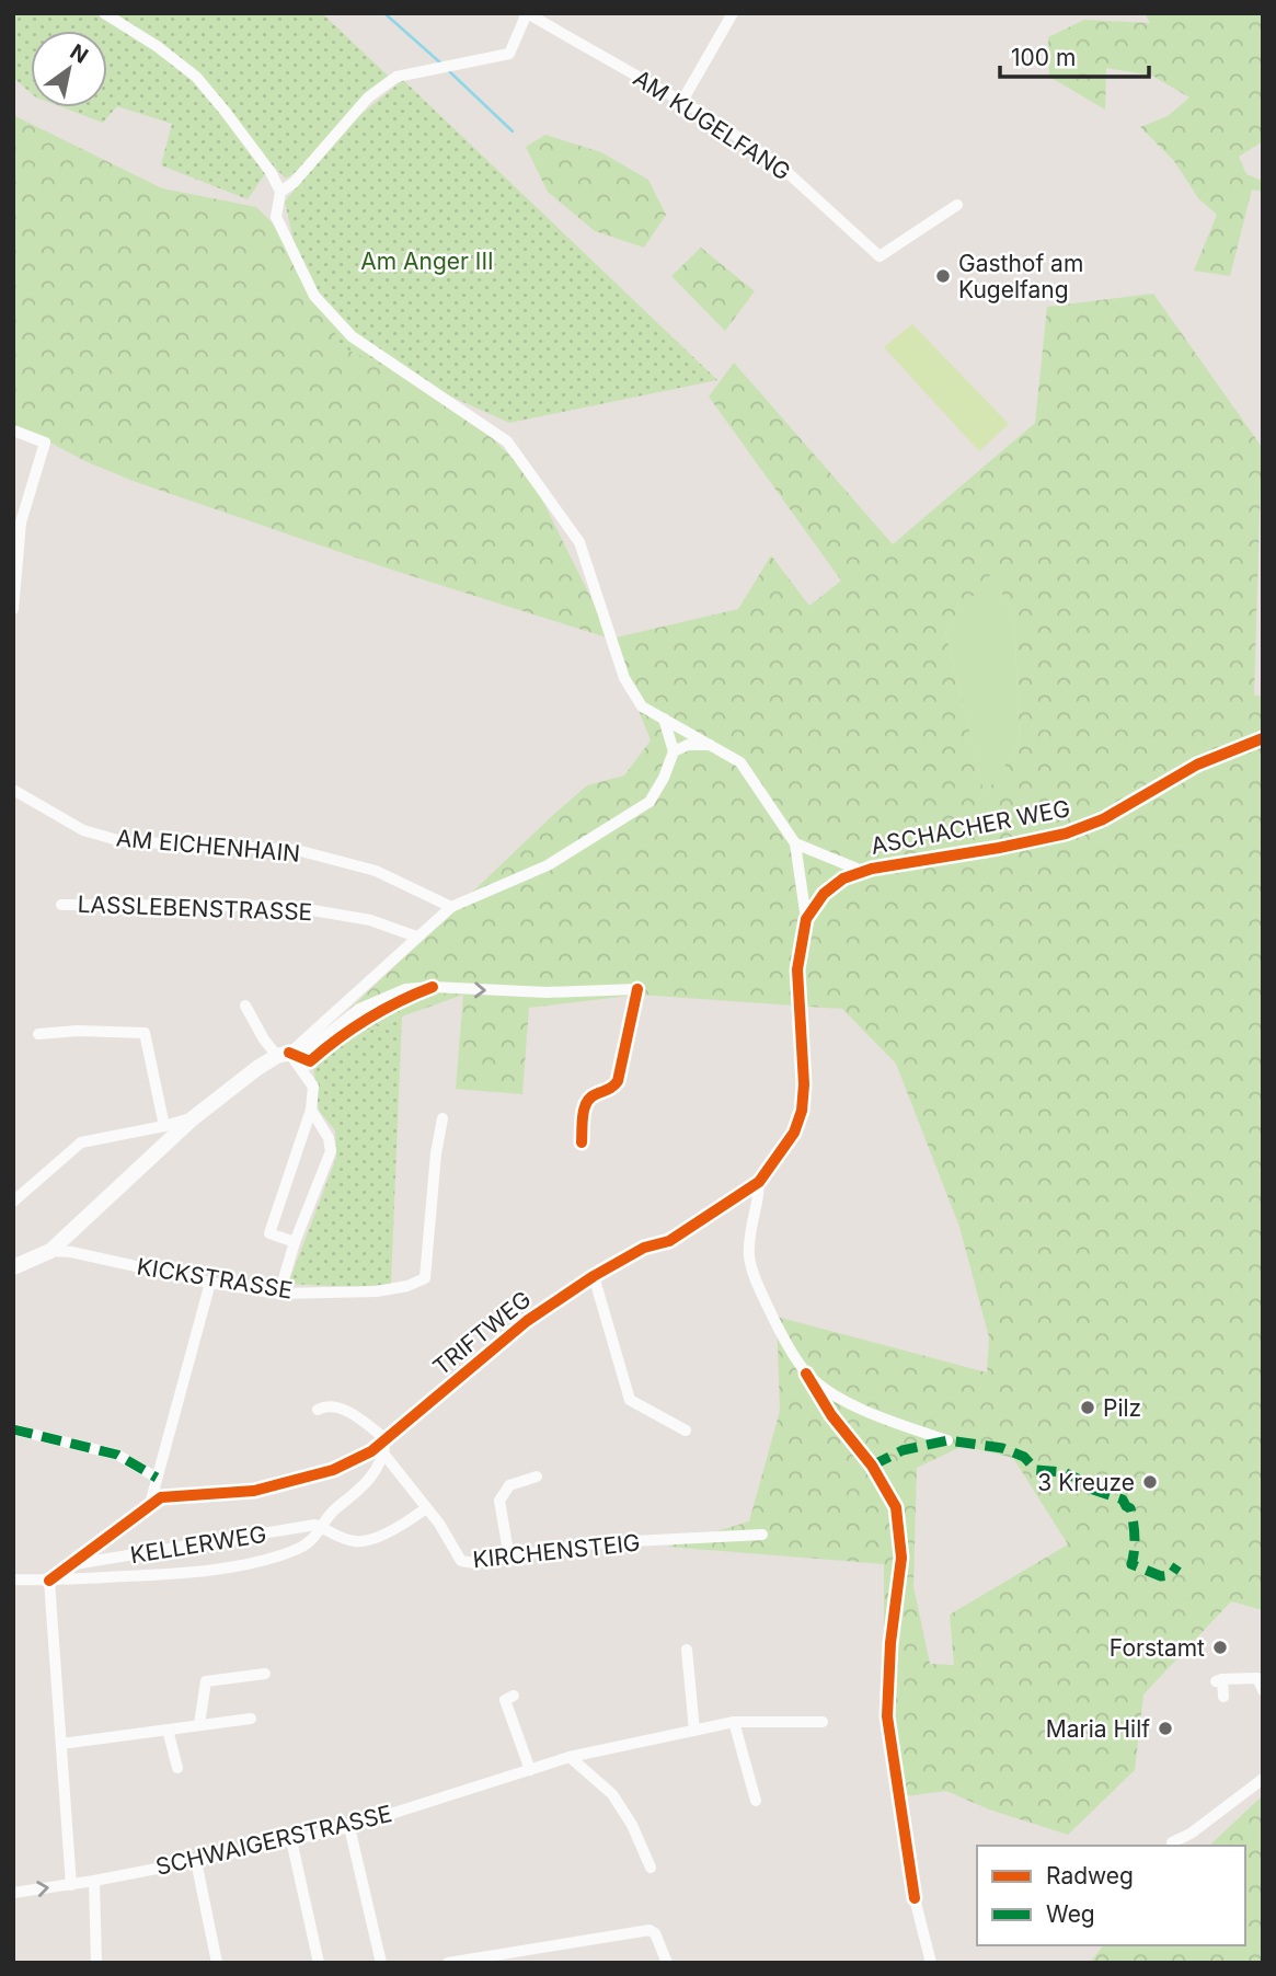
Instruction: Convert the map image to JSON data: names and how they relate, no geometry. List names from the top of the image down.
{
  "streets": {
    "street": [
      "AM KUGELFANG",
      "ASCHACHER WEG",
      "AM EICHENHAIN",
      "LASSLEBENSTRASSE",
      "KICKSTRASSE",
      "TRIFTWEG",
      "KELLERWEG",
      "KIRCHENSTEIG",
      "SCHWAIGERSTRASSE"
    ]
  },
  "crossings": [
    ["ASCHACHER WEG", "TRIFTWEG"],
    ["TRIFTWEG", "KELLERWEG"]
  ],
  "parks": ["Am Anger III"],
  "places": [
    "Gasthof am Kugelfang",
    "Pilz",
    "3 Kreuze",
    "Forstamt",
    "Maria Hilf"
  ],
  "legend": ["Radweg", "Weg"],
  "scale_bar": "100 m",
  "north": "top right"
}
